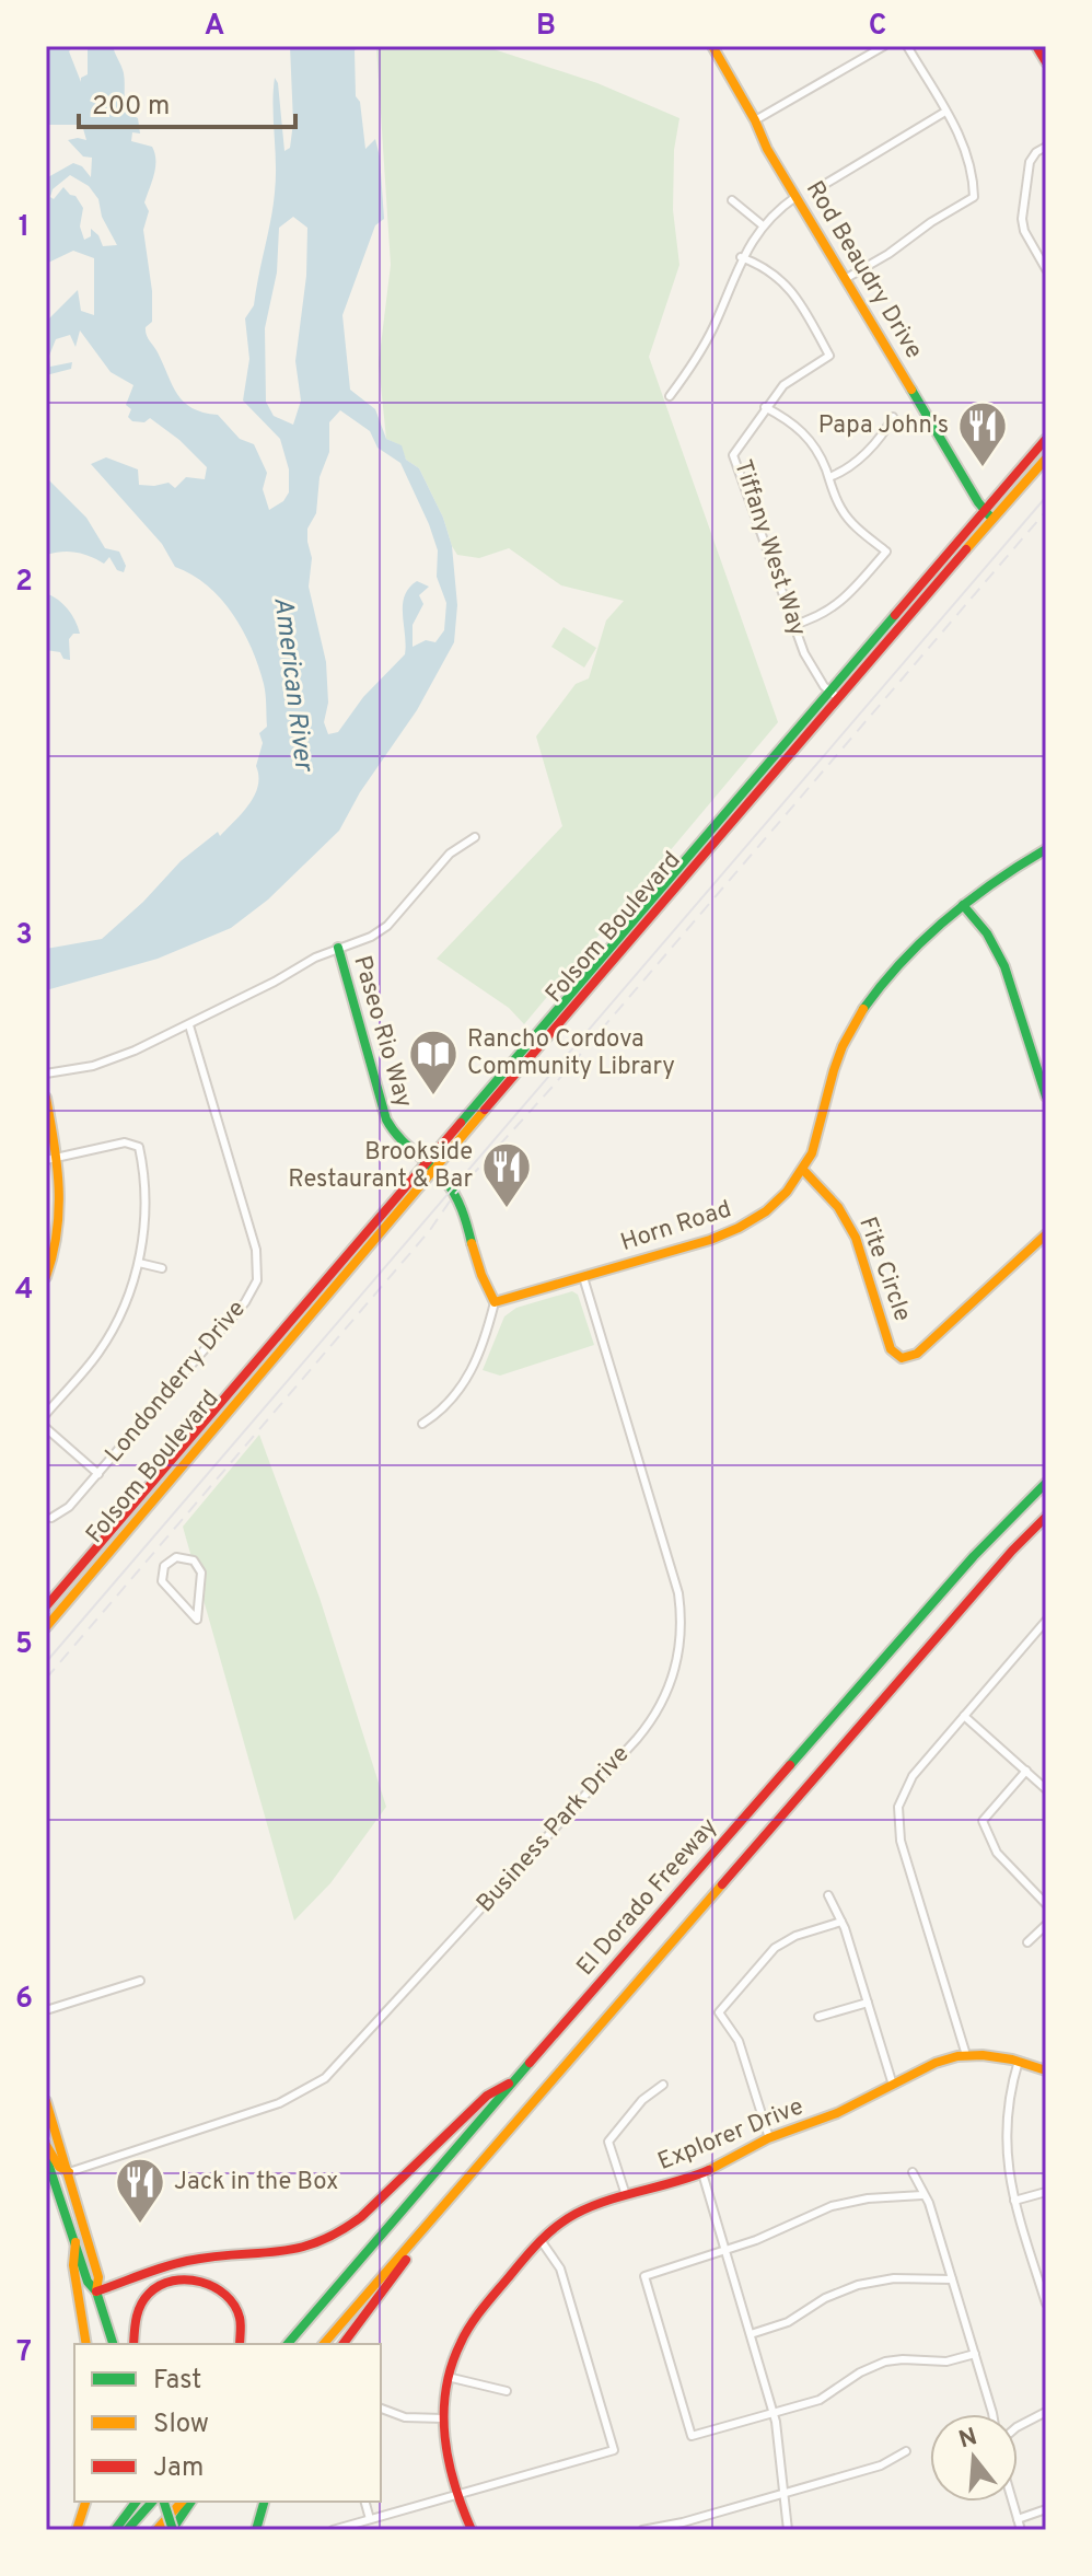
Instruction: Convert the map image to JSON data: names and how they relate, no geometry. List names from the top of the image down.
{
  "streets": {
    "main road": [
      "Rod Beaudry Drive",
      "Folsom Boulevard",
      "Paseo Rio Way",
      "Horn Road",
      "Fite Circle",
      "El Dorado Freeway",
      "Explorer Drive"
    ],
    "street": ["Tiffany West Way", "Londonderry Drive", "Business Park Drive"]
  },
  "crossings": [
    ["Rod Beaudry Drive", "Folsom Boulevard"],
    ["Tiffany West Way", "Folsom Boulevard"],
    ["Folsom Boulevard", "Paseo Rio Way"],
    ["Horn Road", "Fite Circle"],
    ["Horn Road", "Business Park Drive"]
  ],
  "water": ["American River"],
  "places": {
    "restaurant": ["Papa John's", "Brookside Restaurant & Bar", "Jack in the Box"],
    "library": ["Rancho Cordova Community Library"]
  },
  "legend": ["Fast", "Slow", "Jam"],
  "scale_bar": "200 m",
  "north": "top",
  "grid": {
    "columns": ["A", "B", "C"],
    "rows": [
      "1",
      "2",
      "3",
      "4",
      "5",
      "6",
      "7"
    ]
  }
}
